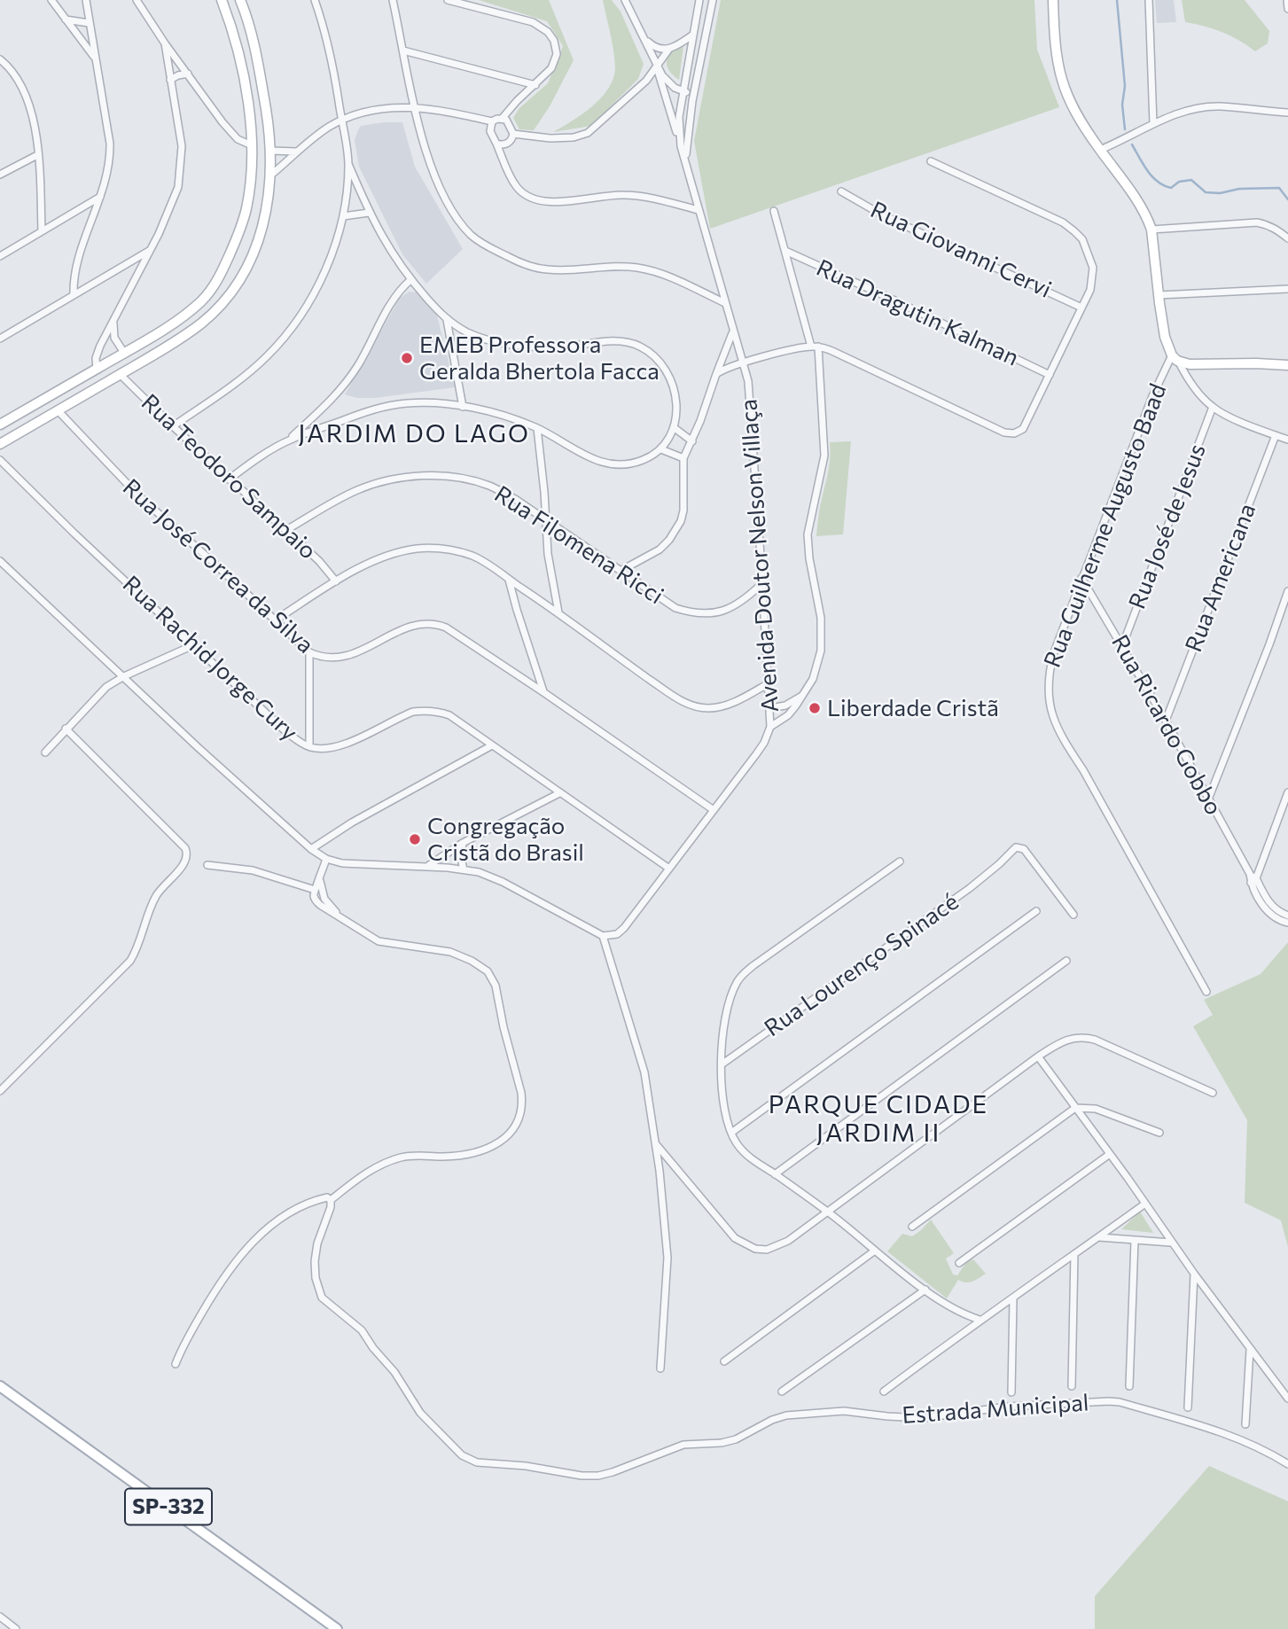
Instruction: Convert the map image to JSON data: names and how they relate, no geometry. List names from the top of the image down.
{
  "streets": {
    "main road": ["SP-332"],
    "street": [
      "Rua Giovanni Cervi",
      "Rua Dragutin Kalman",
      "Rua Teodoro Sampaio",
      "Rua Guilherme Augusto Baad",
      "Rua José de Jesus",
      "Rua Filomena Ricci",
      "Avenida Doutor Nelson Villaça",
      "Rua José Correa da Silva",
      "Rua Americana",
      "Rua Rachid Jorge Cury",
      "Rua Ricardo Gobbo",
      "Rua Lourenço Spinacé",
      "Estrada Municipal"
    ]
  },
  "crossings": [
    ["Rua Teodoro Sampaio", "Rua Filomena Ricci"],
    ["Rua Guilherme Augusto Baad", "Rua Ricardo Gobbo"],
    ["Rua José de Jesus", "Rua Ricardo Gobbo"],
    ["Rua Filomena Ricci", "Avenida Doutor Nelson Villaça"],
    ["Avenida Doutor Nelson Villaça", "Rua José Correa da Silva"],
    ["Avenida Doutor Nelson Villaça", "Rua Rachid Jorge Cury"],
    ["Rua Americana", "Rua Ricardo Gobbo"]
  ],
  "districts": ["JARDIM DO LAGO", "PARQUE CIDADE JARDIM II"],
  "places": ["EMEB Professora Geralda Bhertola Facca", "Liberdade Cristã", "Congregação Cristã do Brasil"]
}
